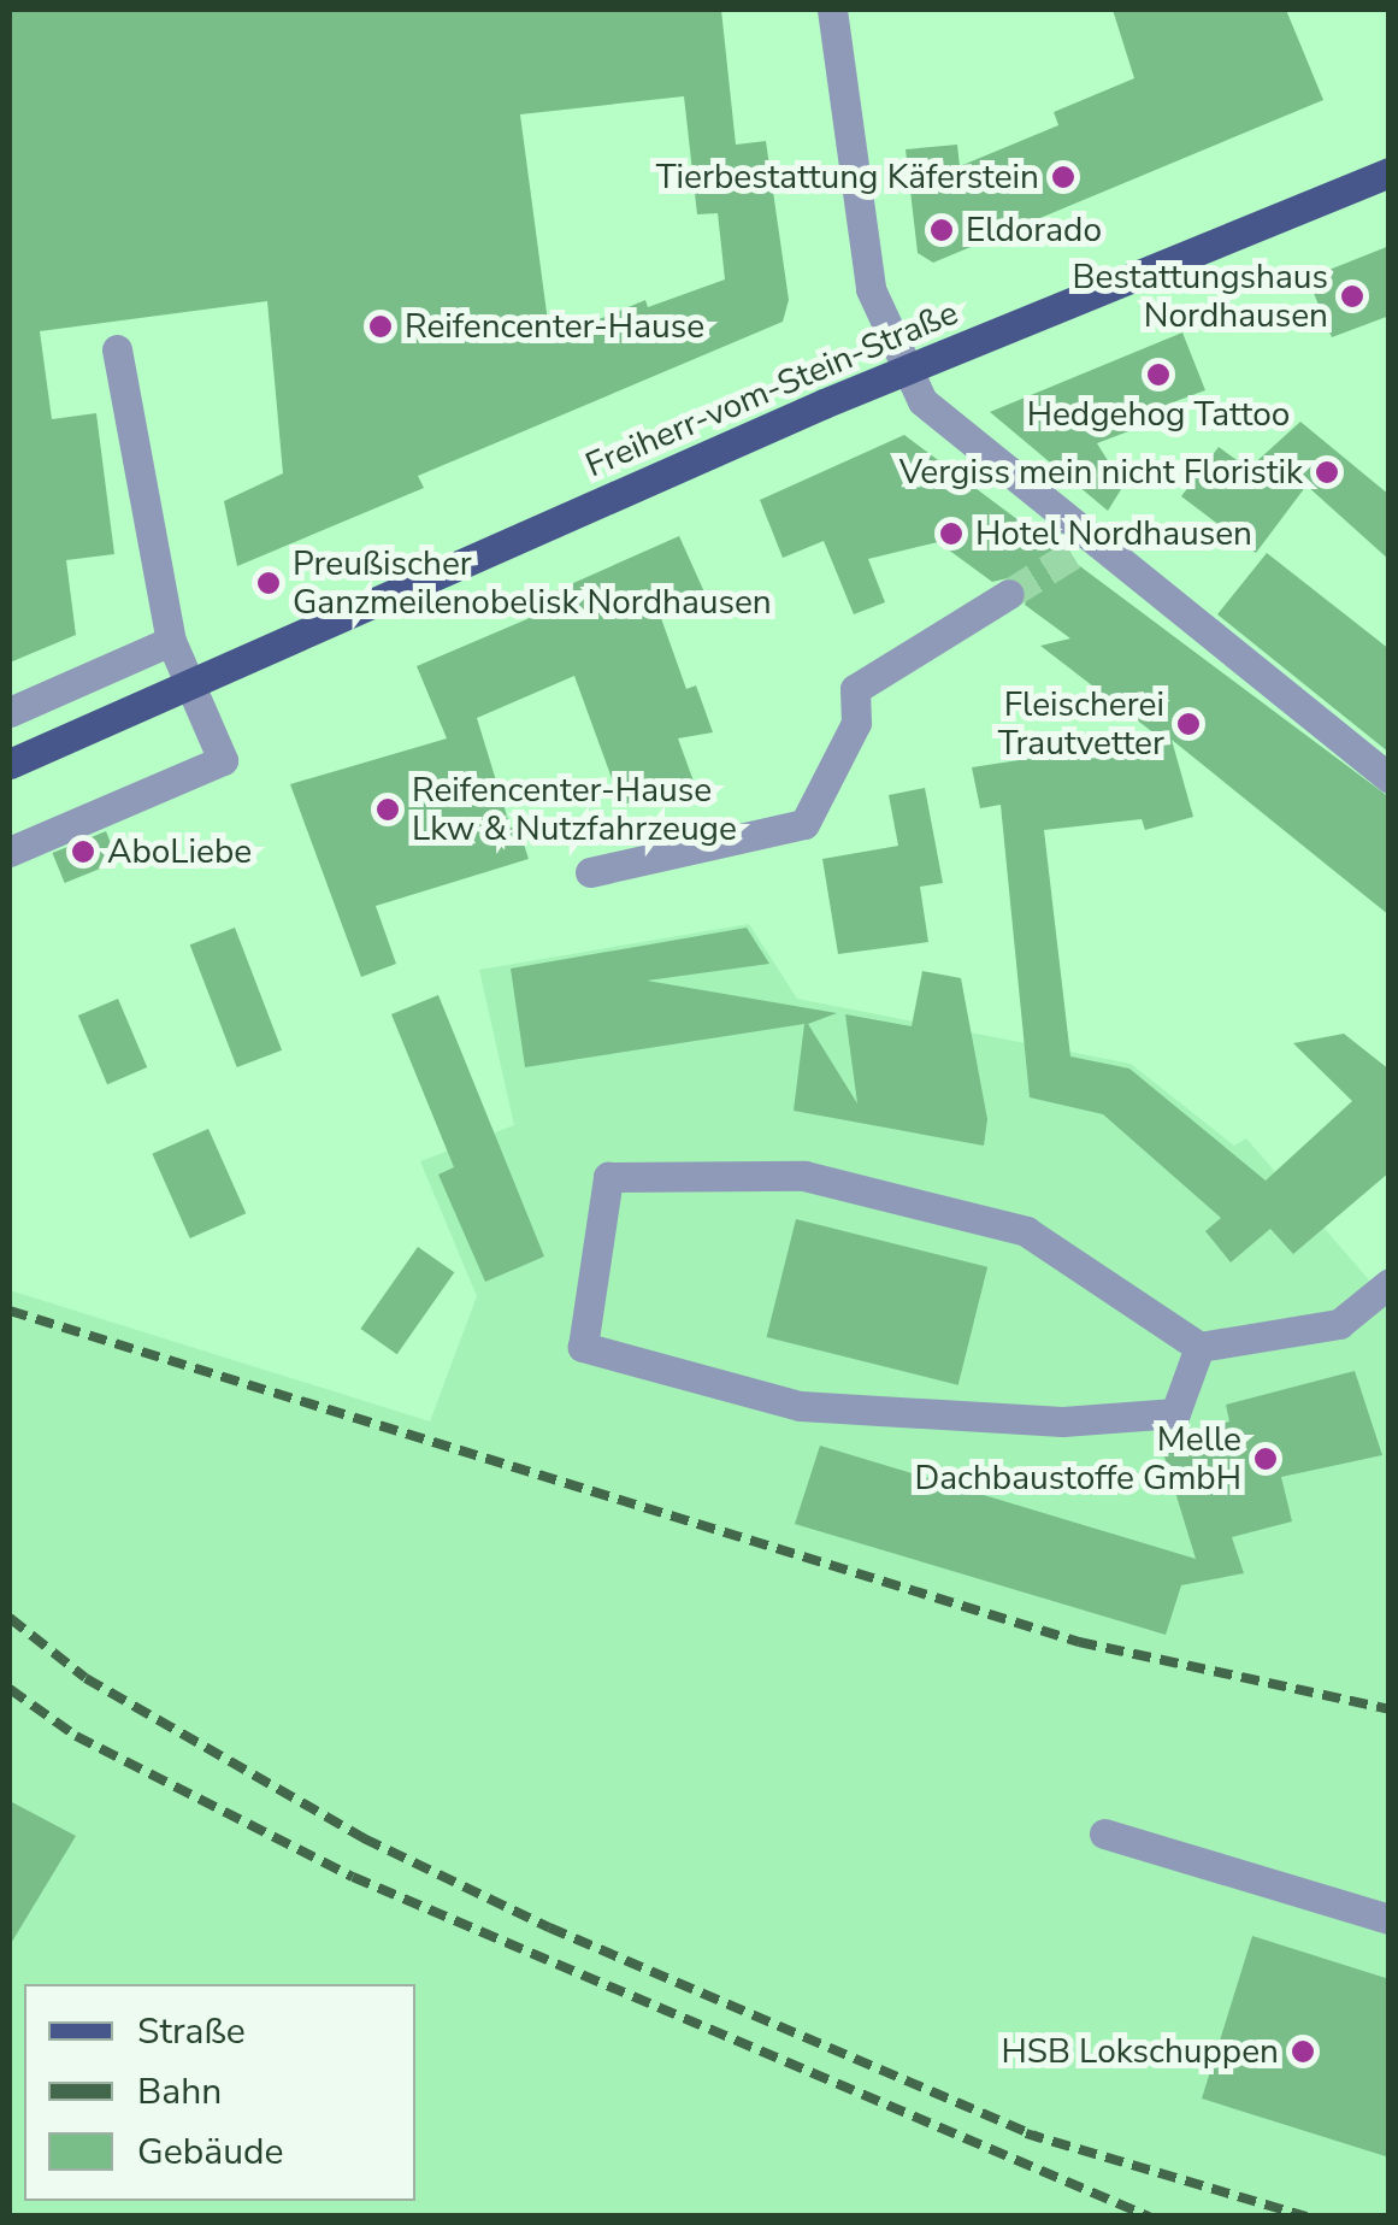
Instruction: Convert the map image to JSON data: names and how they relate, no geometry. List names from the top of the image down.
{
  "streets": {
    "main road": ["Freiherr-vom-Stein-Straße"]
  },
  "places": [
    "Tierbestattung Käferstein",
    "Eldorado",
    "Bestattungshaus Nordhausen",
    "Reifencenter-Hause",
    "Hedgehog Tattoo",
    "Vergiss mein nicht Floristik",
    "Hotel Nordhausen",
    "Preußischer Ganzmeilenobelisk Nordhausen",
    "Fleischerei Trautvetter",
    "Reifencenter-Hause Lkw & Nutzfahrzeuge",
    "AboLiebe",
    "Melle Dachbaustoffe GmbH",
    "HSB Lokschuppen"
  ],
  "legend": ["Straße", "Bahn", "Gebäude"]
}
